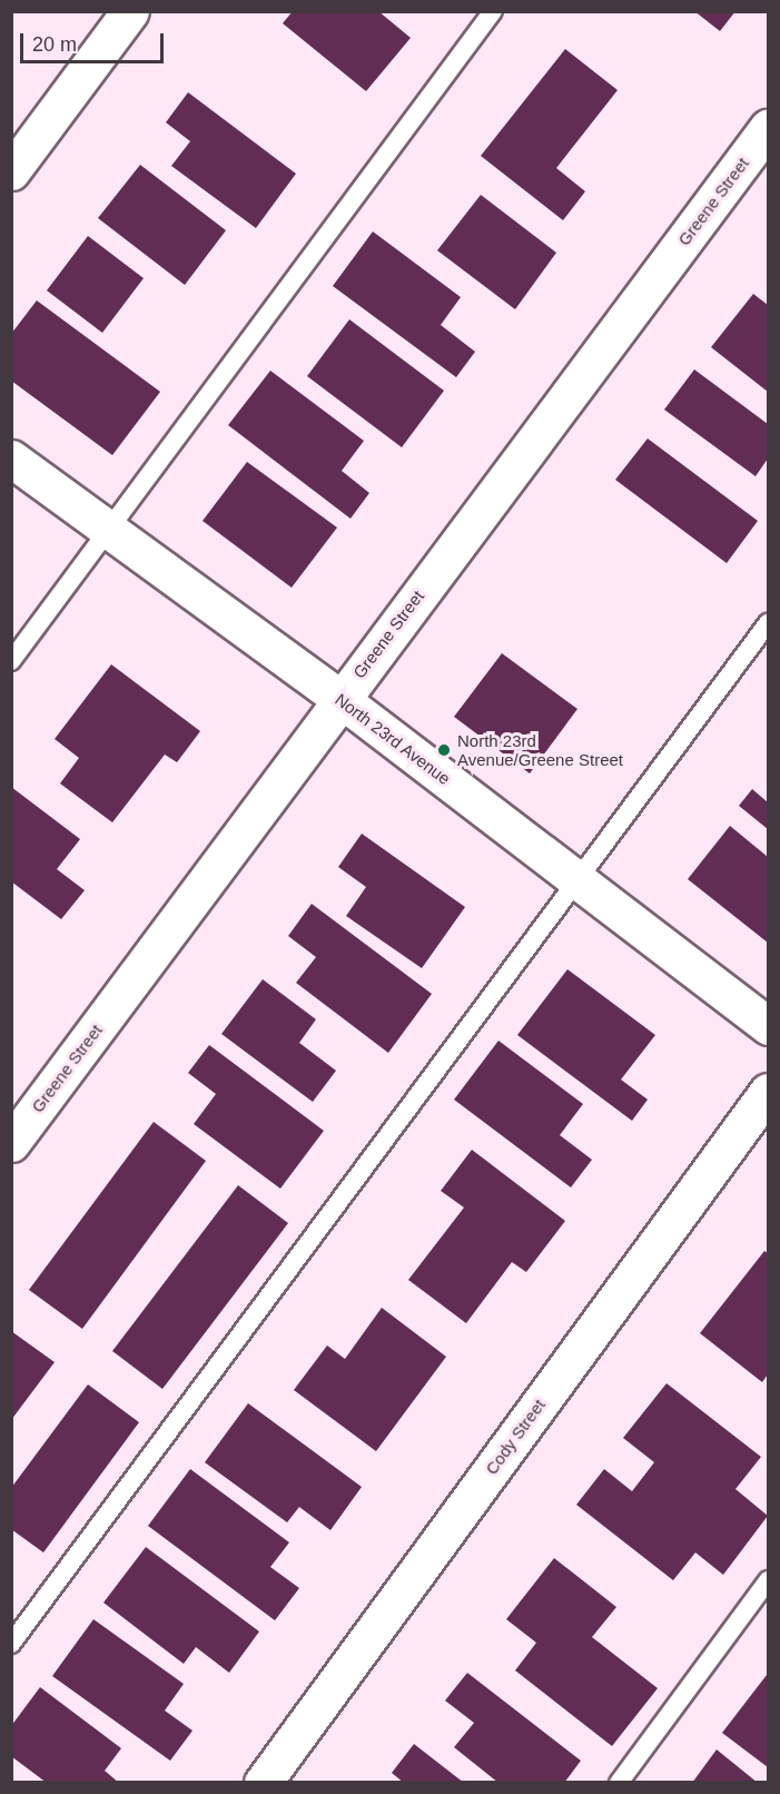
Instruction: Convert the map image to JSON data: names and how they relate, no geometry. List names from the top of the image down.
{
  "streets": {
    "street": ["Greene Street", "North 23rd Avenue", "Cody Street"]
  },
  "crossings": [
    ["Greene Street", "North 23rd Avenue"]
  ],
  "places": ["North 23rd Avenue/Greene Street"],
  "scale_bar": "20 m"
}
